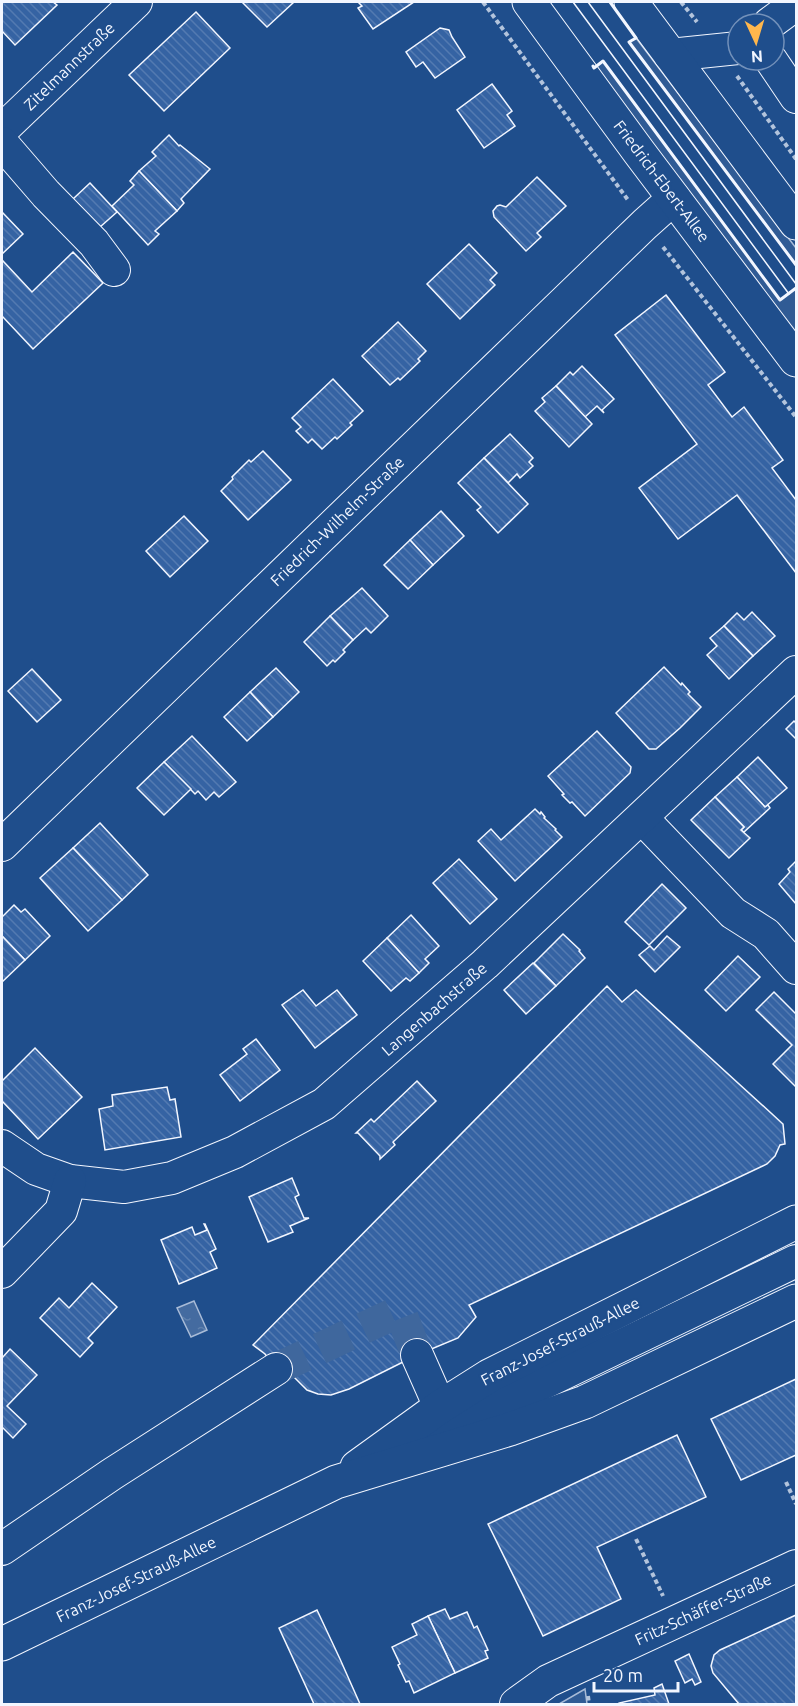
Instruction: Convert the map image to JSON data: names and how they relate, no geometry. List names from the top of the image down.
{
  "streets": {
    "main road": ["Friedrich-Ebert-Allee", "Franz-Josef-Strauß-Allee"],
    "street": [
      "Zitelmannstraße",
      "Friedrich-Wilhelm-Straße",
      "Langenbachstraße",
      "Fritz-Schäffer-Straße"
    ]
  },
  "crossings": [
    ["Friedrich-Ebert-Allee", "Friedrich-Wilhelm-Straße"]
  ],
  "scale_bar": "20 m",
  "north": "bottom"
}
